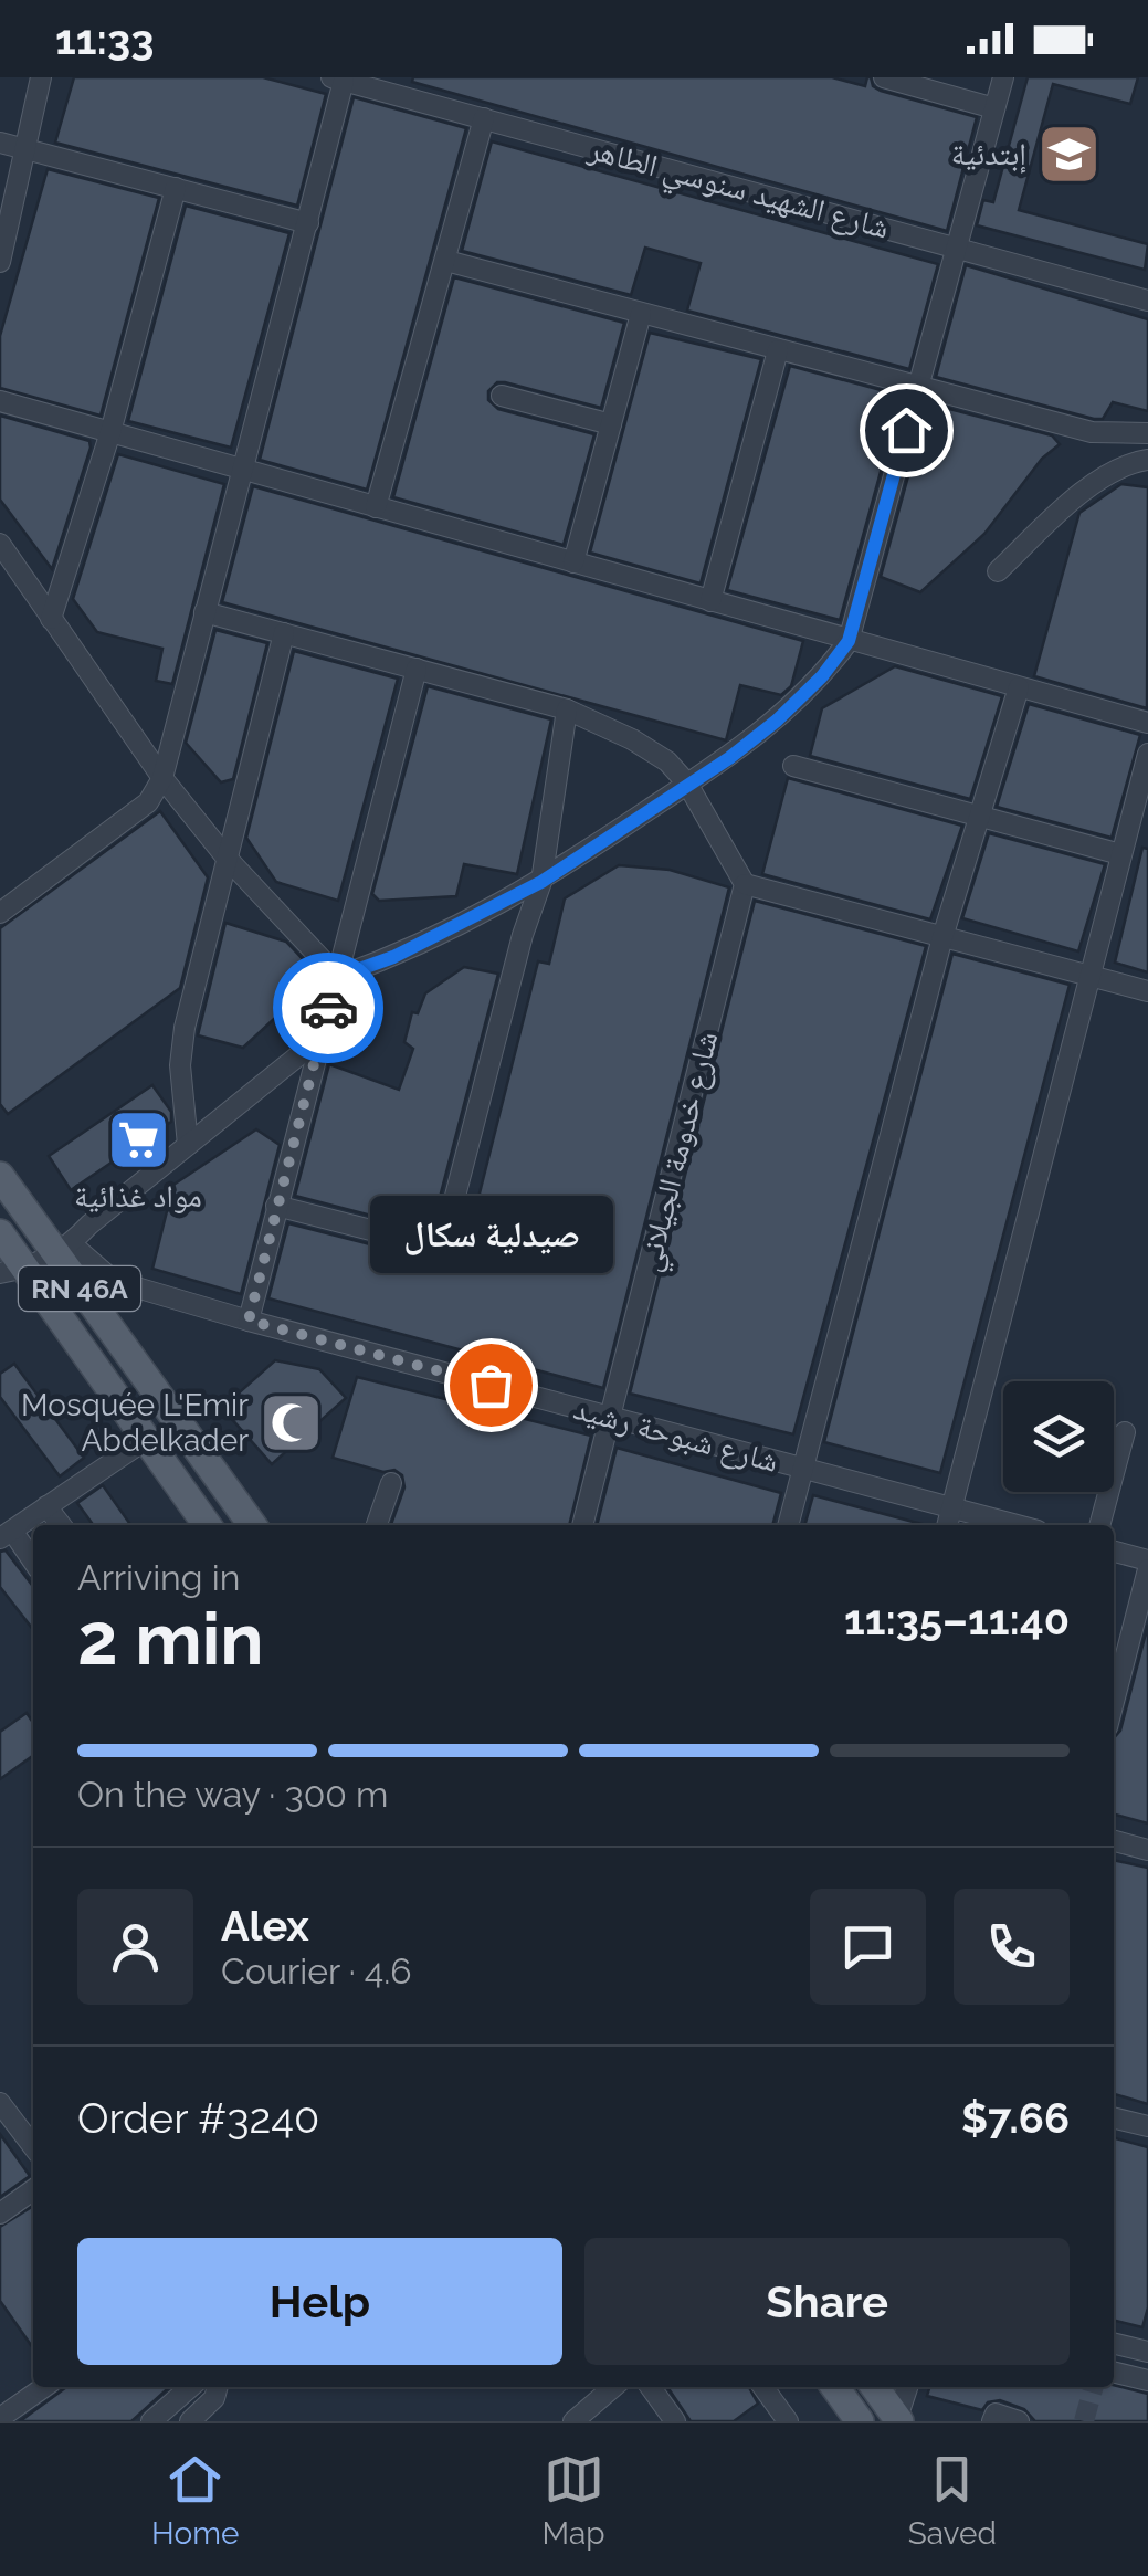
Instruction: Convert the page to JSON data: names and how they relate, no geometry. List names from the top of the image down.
{
  "streets": {
    "main road": ["RN 46A"],
    "street": ["شارع الشهيد سنوسي الطاهر", "شارع خدومة الجيلاني", "شارع شبوحة رشيد"]
  },
  "crossings": [
    ["شارع خدومة الجيلاني", "شارع شبوحة رشيد"],
    ["RN 46A", "شارع شبوحة رشيد"]
  ],
  "places": {
    "school or university": ["إبتدئية"],
    "supermarket": ["مواد غذائية"],
    "other": ["صيدلية سكال"],
    "mosque": ["Mosquée L'Emir Abdelkader"]
  },
  "page": {
    "status": "11:33",
    "bubble": "صيدلية سكال",
    "heading": ["2 min", "Arriving in", "11:35–11:40"],
    "panel": [
      "Alex",
      "Courier · 4.6",
      "Order #3240",
      "$7.66"
    ],
    "bar": "On the way · 300 m",
    "buttons": ["Help", "Share"],
    "tabs": ["Home", "Map", "Saved"]
  }
}
